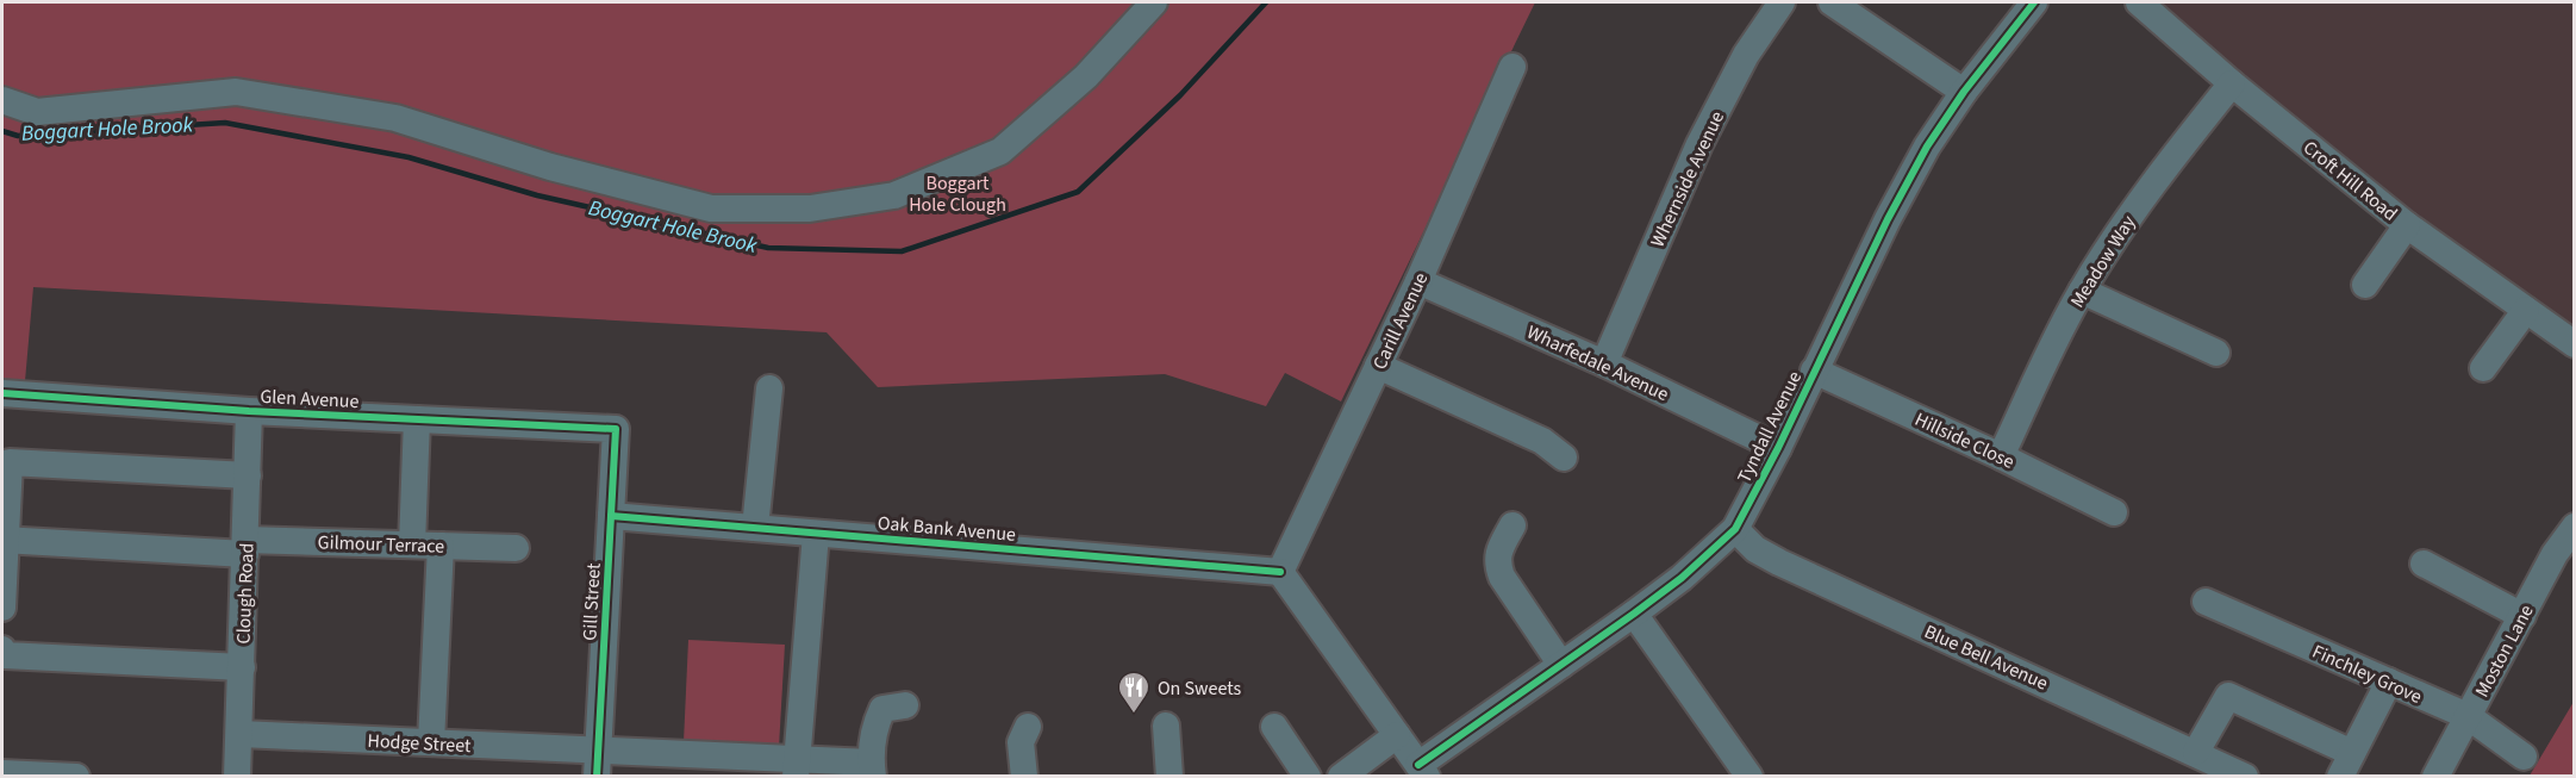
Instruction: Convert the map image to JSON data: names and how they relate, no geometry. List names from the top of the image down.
{
  "streets": {
    "street": [
      "Whernside Avenue",
      "Croft Hill Road",
      "Meadow Way",
      "Carill Avenue",
      "Wharfedale Avenue",
      "Glen Avenue",
      "Tyndall Avenue",
      "Hillside Close",
      "Oak Bank Avenue",
      "Gilmour Terrace",
      "Clough Road",
      "Gill Street",
      "Moston Lane",
      "Blue Bell Avenue",
      "Finchley Grove",
      "Hodge Street"
    ]
  },
  "crossings": [
    ["Whernside Avenue", "Wharfedale Avenue"],
    ["Croft Hill Road", "Meadow Way"],
    ["Meadow Way", "Hillside Close"],
    ["Carill Avenue", "Wharfedale Avenue"],
    ["Carill Avenue", "Oak Bank Avenue"],
    ["Wharfedale Avenue", "Tyndall Avenue"],
    ["Glen Avenue", "Clough Road"],
    ["Glen Avenue", "Gill Street"],
    ["Tyndall Avenue", "Hillside Close"],
    ["Tyndall Avenue", "Blue Bell Avenue"],
    ["Oak Bank Avenue", "Gill Street"],
    ["Gilmour Terrace", "Clough Road"],
    ["Clough Road", "Hodge Street"],
    ["Gill Street", "Hodge Street"],
    ["Moston Lane", "Finchley Grove"]
  ],
  "water": ["Boggart Hole Brook"],
  "parks": ["Boggart Hole Clough"],
  "places": {
    "restaurant": ["On Sweets"]
  }
}
